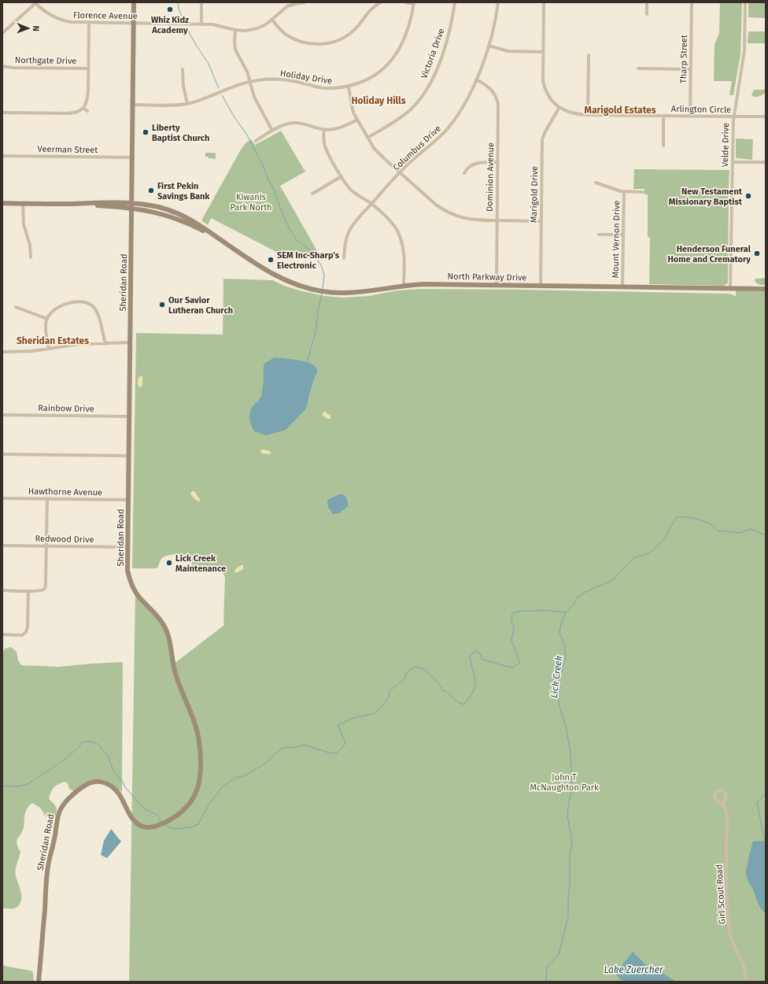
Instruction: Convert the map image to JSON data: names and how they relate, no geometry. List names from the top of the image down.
{
  "streets": {
    "main road": ["North Parkway Drive", "Sheridan Road"],
    "street": [
      "Florence Avenue",
      "Victoria Drive",
      "Tharp Street",
      "Northgate Drive",
      "Holiday Drive",
      "Arlington Circle",
      "Velde Drive",
      "Columbus Drive",
      "Veerman Street",
      "Dominion Avenue",
      "Marigold Drive",
      "Mount Vernon Drive",
      "Rainbow Drive",
      "Hawthorne Avenue",
      "Redwood Drive",
      "Girl Scout Road"
    ]
  },
  "crossings": [
    ["Florence Avenue", "Sheridan Road"],
    ["Tharp Street", "Arlington Circle"],
    ["Holiday Drive", "Sheridan Road"],
    ["Arlington Circle", "Velde Drive"],
    ["Arlington Circle", "Marigold Drive"],
    ["Velde Drive", "North Parkway Drive"],
    ["Columbus Drive", "Dominion Avenue"],
    ["Veerman Street", "Sheridan Road"],
    ["Dominion Avenue", "North Parkway Drive"],
    ["Marigold Drive", "North Parkway Drive"],
    ["Mount Vernon Drive", "North Parkway Drive"],
    ["North Parkway Drive", "Sheridan Road"],
    ["Sheridan Road", "Rainbow Drive"],
    ["Sheridan Road", "Hawthorne Avenue"],
    ["Sheridan Road", "Redwood Drive"]
  ],
  "districts": ["Holiday Hills", "Marigold Estates", "Sheridan Estates"],
  "water": ["Lick Creek", "Lake Zuercher"],
  "parks": ["Kiwanis Park North", "John T McNaughton Park"],
  "places": [
    "Whiz Kidz Academy",
    "Liberty Baptist Church",
    "First Pekin Savings Bank",
    "New Testament Missionary Baptist",
    "Henderson Funeral Home and Crematory",
    "SEM Inc-Sharp's Electronic",
    "Our Savior Lutheran Church",
    "Lick Creek Maintenance"
  ],
  "north": "right"
}
